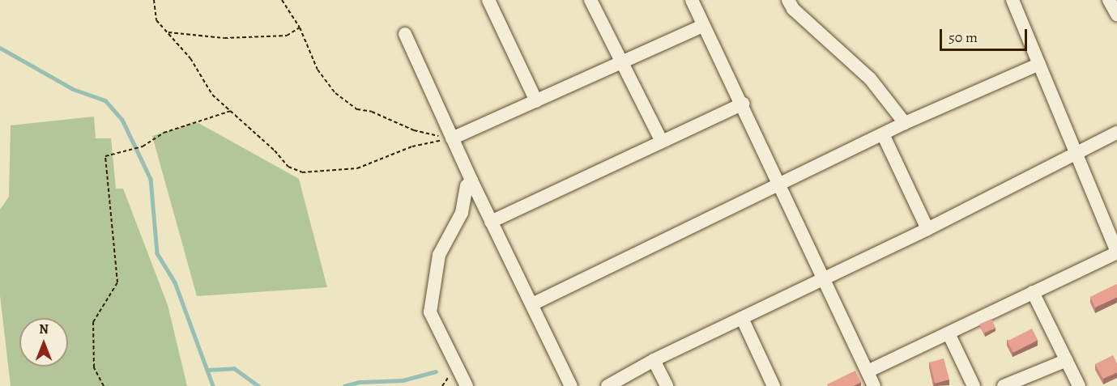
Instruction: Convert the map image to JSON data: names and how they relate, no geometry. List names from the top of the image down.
{
  "scale_bar": "50 m",
  "north": "top"
}
